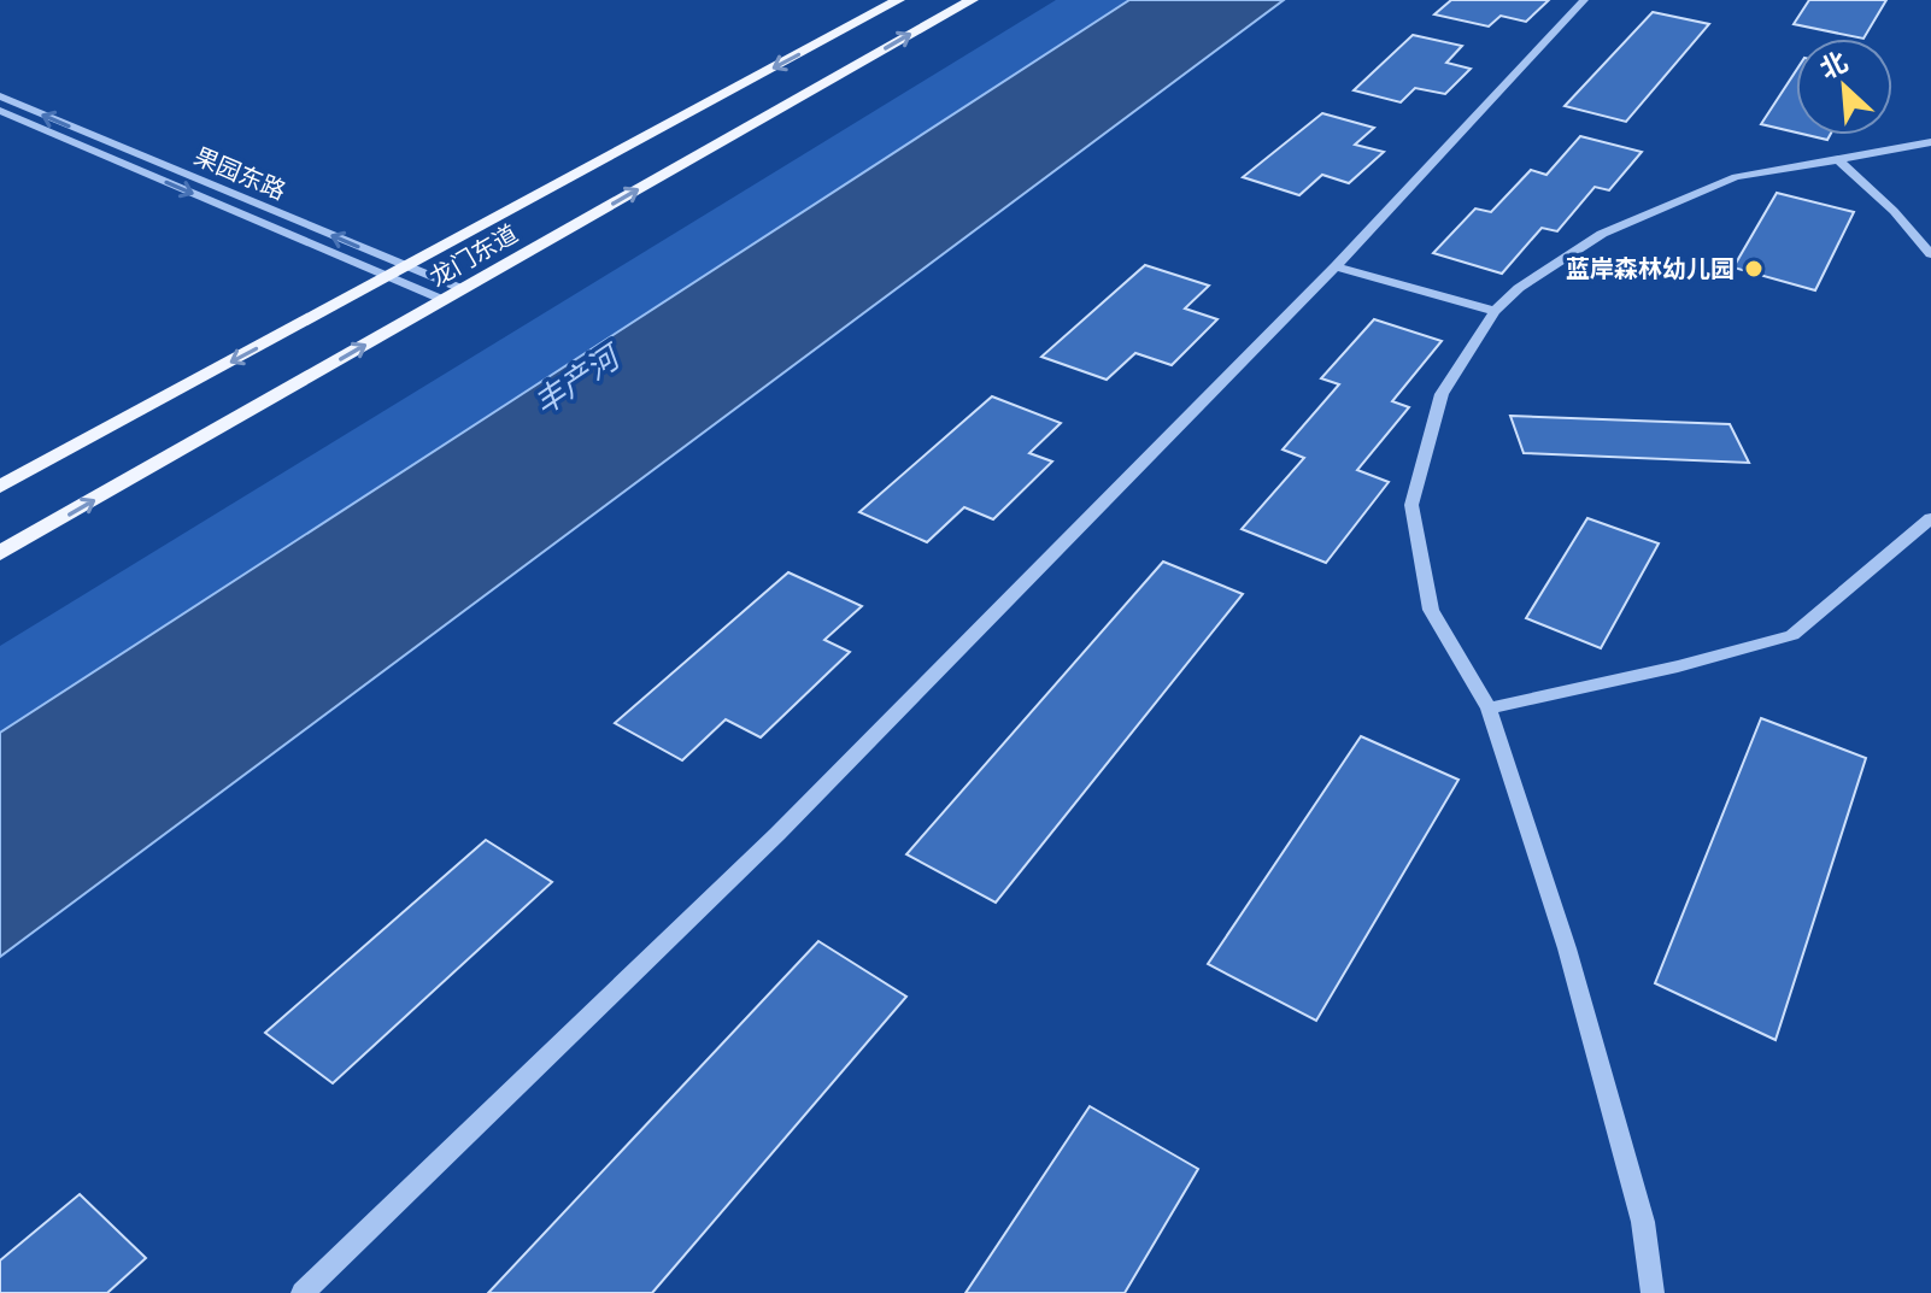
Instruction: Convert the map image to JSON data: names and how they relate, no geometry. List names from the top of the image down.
{
  "streets": {
    "main road": ["龙门东道"],
    "street": ["果园东路"]
  },
  "crossings": [
    ["果园东路", "龙门东道"]
  ],
  "water": ["丰产河"],
  "places": ["蓝岸森林幼儿园"],
  "north": "top left"
}
